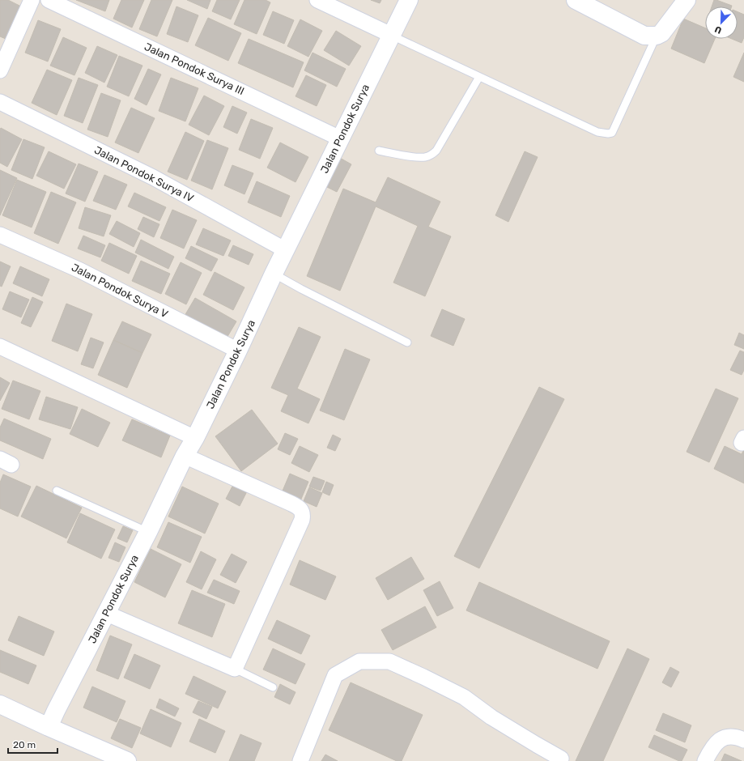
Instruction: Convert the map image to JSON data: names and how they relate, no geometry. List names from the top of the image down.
{
  "streets": {
    "street": [
      "Jalan Pondok Surya III",
      "Jalan Pondok Surya",
      "Jalan Pondok Surya IV",
      "Jalan Pondok Surya V"
    ]
  },
  "crossings": [
    ["Jalan Pondok Surya III", "Jalan Pondok Surya"],
    ["Jalan Pondok Surya", "Jalan Pondok Surya IV"],
    ["Jalan Pondok Surya", "Jalan Pondok Surya V"]
  ],
  "scale_bar": "20 m",
  "north": "bottom left"
}
